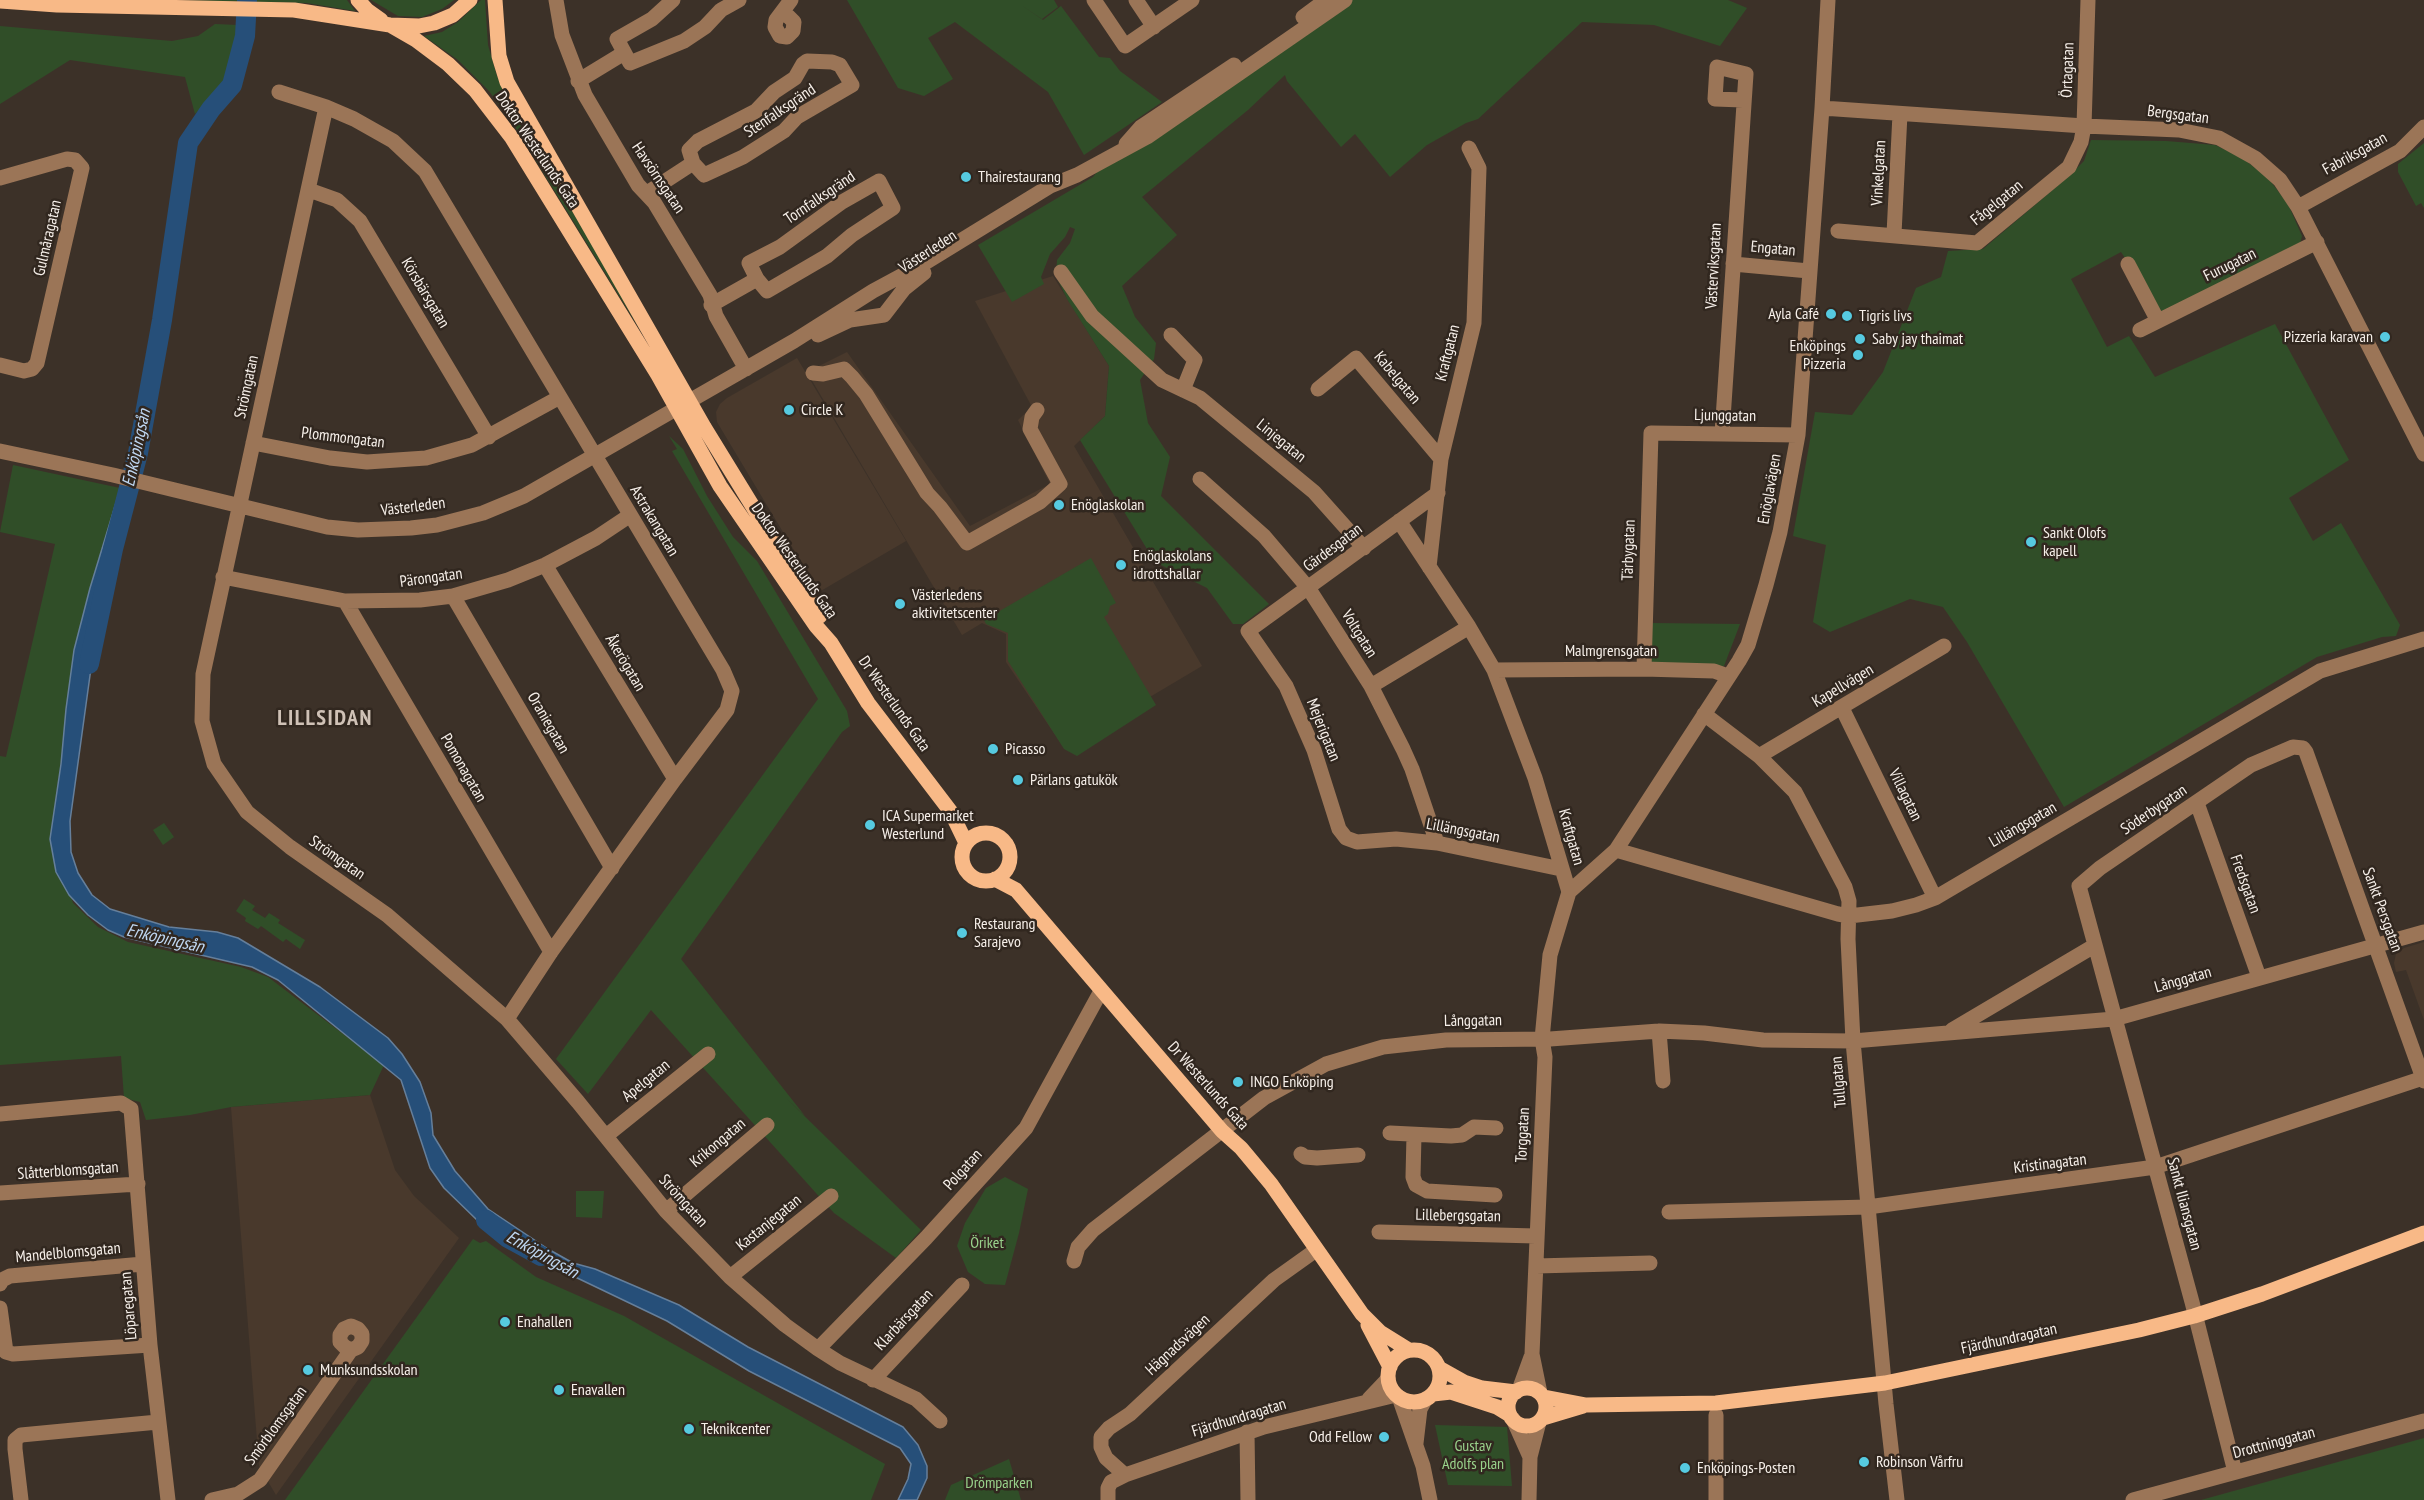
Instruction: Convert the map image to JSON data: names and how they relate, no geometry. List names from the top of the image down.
{
  "streets": {
    "main road": ["Doktor Westerlunds Gata", "Dr Westerlunds Gata", "Fjärdhundragatan"],
    "street": [
      "Örtagatan",
      "Stenfalksgränd",
      "Bergsgatan",
      "Fabriksgatan",
      "Vinkelgatan",
      "Havsörnsgatan",
      "Tornfalksgränd",
      "Fågelgatan",
      "Gulmåragatan",
      "Engatan",
      "Västerleden",
      "Furugatan",
      "Västerviksgatan",
      "Körsbärsgatan",
      "Kraftgatan",
      "Kabelgatan",
      "Strömgatan",
      "Ljunggatan",
      "Plommongatan",
      "Linjegatan",
      "Enöglavägen",
      "Astrakangatan",
      "Gärdesgatan",
      "Tärbygatan",
      "Pärongatan",
      "Voltgatan",
      "Malmgrensgatan",
      "Åkerögatan",
      "Kapellvägen",
      "Oraniegatan",
      "Mejerigatan",
      "Pomonagatan",
      "Villagatan",
      "Söderbygatan",
      "Lillängsgatan",
      "Fredsgatan",
      "Sankt Persgatan",
      "Långgatan",
      "Apelgatan",
      "Tullgatan",
      "Torggatan",
      "Krikongatan",
      "Kristinagatan",
      "Polgatan",
      "Slåtterblomsgatan",
      "Sankt Iliansgatan",
      "Lillebergsgatan",
      "Kastanjegatan",
      "Mandelblomsgatan",
      "Löparegatan",
      "Klarbärsgatan",
      "Hägnadsvägen",
      "Smörblomsgatan",
      "Drottninggatan"
    ]
  },
  "crossings": [
    ["Örtagatan", "Bergsgatan"],
    ["Örtagatan", "Fågelgatan"],
    ["Bergsgatan", "Fabriksgatan"],
    ["Bergsgatan", "Vinkelgatan"],
    ["Bergsgatan", "Fågelgatan"],
    ["Bergsgatan", "Furugatan"],
    ["Bergsgatan", "Enöglavägen"],
    ["Doktor Westerlunds Gata", "Västerleden"],
    ["Doktor Westerlunds Gata", "Dr Westerlunds Gata"],
    ["Vinkelgatan", "Fågelgatan"],
    ["Havsörnsgatan", "Västerleden"],
    ["Engatan", "Västerviksgatan"],
    ["Engatan", "Enöglavägen"],
    ["Västerleden", "Strömgatan"],
    ["Västerleden", "Astrakangatan"],
    ["Västerviksgatan", "Ljunggatan"],
    ["Körsbärsgatan", "Strömgatan"],
    ["Körsbärsgatan", "Plommongatan"],
    ["Kraftgatan", "Kabelgatan"],
    ["Kraftgatan", "Enöglavägen"],
    ["Kraftgatan", "Gärdesgatan"],
    ["Kraftgatan", "Malmgrensgatan"],
    ["Kraftgatan", "Lillängsgatan"],
    ["Kraftgatan", "Torggatan"],
    ["Strömgatan", "Plommongatan"],
    ["Strömgatan", "Astrakangatan"],
    ["Strömgatan", "Pärongatan"],
    ["Strömgatan", "Apelgatan"],
    ["Strömgatan", "Krikongatan"],
    ["Strömgatan", "Polgatan"],
    ["Strömgatan", "Kastanjegatan"],
    ["Strömgatan", "Klarbärsgatan"],
    ["Ljunggatan", "Enöglavägen"],
    ["Ljunggatan", "Tärbygatan"],
    ["Plommongatan", "Astrakangatan"],
    ["Linjegatan", "Gärdesgatan"],
    ["Enöglavägen", "Malmgrensgatan"],
    ["Enöglavägen", "Lillängsgatan"],
    ["Enöglavägen", "Tullgatan"],
    ["Enöglavägen", "Torggatan"],
    ["Astrakangatan", "Pärongatan"],
    ["Astrakangatan", "Åkerögatan"],
    ["Astrakangatan", "Oraniegatan"],
    ["Astrakangatan", "Pomonagatan"],
    ["Gärdesgatan", "Voltgatan"],
    ["Gärdesgatan", "Mejerigatan"],
    ["Tärbygatan", "Malmgrensgatan"],
    ["Pärongatan", "Åkerögatan"],
    ["Pärongatan", "Oraniegatan"],
    ["Pärongatan", "Pomonagatan"],
    ["Voltgatan", "Lillängsgatan"],
    ["Kapellvägen", "Villagatan"],
    ["Kapellvägen", "Tullgatan"],
    ["Dr Westerlunds Gata", "Långgatan"],
    ["Dr Westerlunds Gata", "Polgatan"],
    ["Dr Westerlunds Gata", "Fjärdhundragatan"],
    ["Dr Westerlunds Gata", "Hägnadsvägen"],
    ["Mejerigatan", "Lillängsgatan"],
    ["Villagatan", "Lillängsgatan"],
    ["Söderbygatan", "Fredsgatan"],
    ["Söderbygatan", "Sankt Persgatan"],
    ["Söderbygatan", "Långgatan"],
    ["Söderbygatan", "Sankt Iliansgatan"],
    ["Lillängsgatan", "Tullgatan"],
    ["Fredsgatan", "Långgatan"],
    ["Sankt Persgatan", "Långgatan"],
    ["Sankt Persgatan", "Kristinagatan"],
    ["Långgatan", "Tullgatan"],
    ["Långgatan", "Torggatan"],
    ["Långgatan", "Sankt Iliansgatan"],
    ["Tullgatan", "Kristinagatan"],
    ["Tullgatan", "Fjärdhundragatan"],
    ["Torggatan", "Lillebergsgatan"],
    ["Torggatan", "Fjärdhundragatan"],
    ["Kristinagatan", "Sankt Iliansgatan"],
    ["Slåtterblomsgatan", "Löparegatan"],
    ["Sankt Iliansgatan", "Fjärdhundragatan"],
    ["Sankt Iliansgatan", "Drottninggatan"],
    ["Mandelblomsgatan", "Löparegatan"],
    ["Fjärdhundragatan", "Hägnadsvägen"]
  ],
  "districts": ["LILLSIDAN"],
  "water": ["Enköpingsån"],
  "parks": ["Öriket", "Gustav Adolfs plan", "Drömparken"],
  "places": [
    "Thairestaurang",
    "Ayla Café",
    "Tigris livs",
    "Pizzeria karavan",
    "Saby jay thaimat",
    "Enköpings Pizzeria",
    "Circle K",
    "Enöglaskolan",
    "Sankt Olofs kapell",
    "Enöglaskolans idrottshallar",
    "Västerledens aktivitetscenter",
    "Picasso",
    "Pärlans gatukök",
    "ICA Supermarket Westerlund",
    "Restaurang Sarajevo",
    "INGO Enköping",
    "Enahallen",
    "Munksundsskolan",
    "Enavallen",
    "Teknikcenter",
    "Odd Fellow",
    "Robinson Vårfru",
    "Enköpings-Posten"
  ]
}
